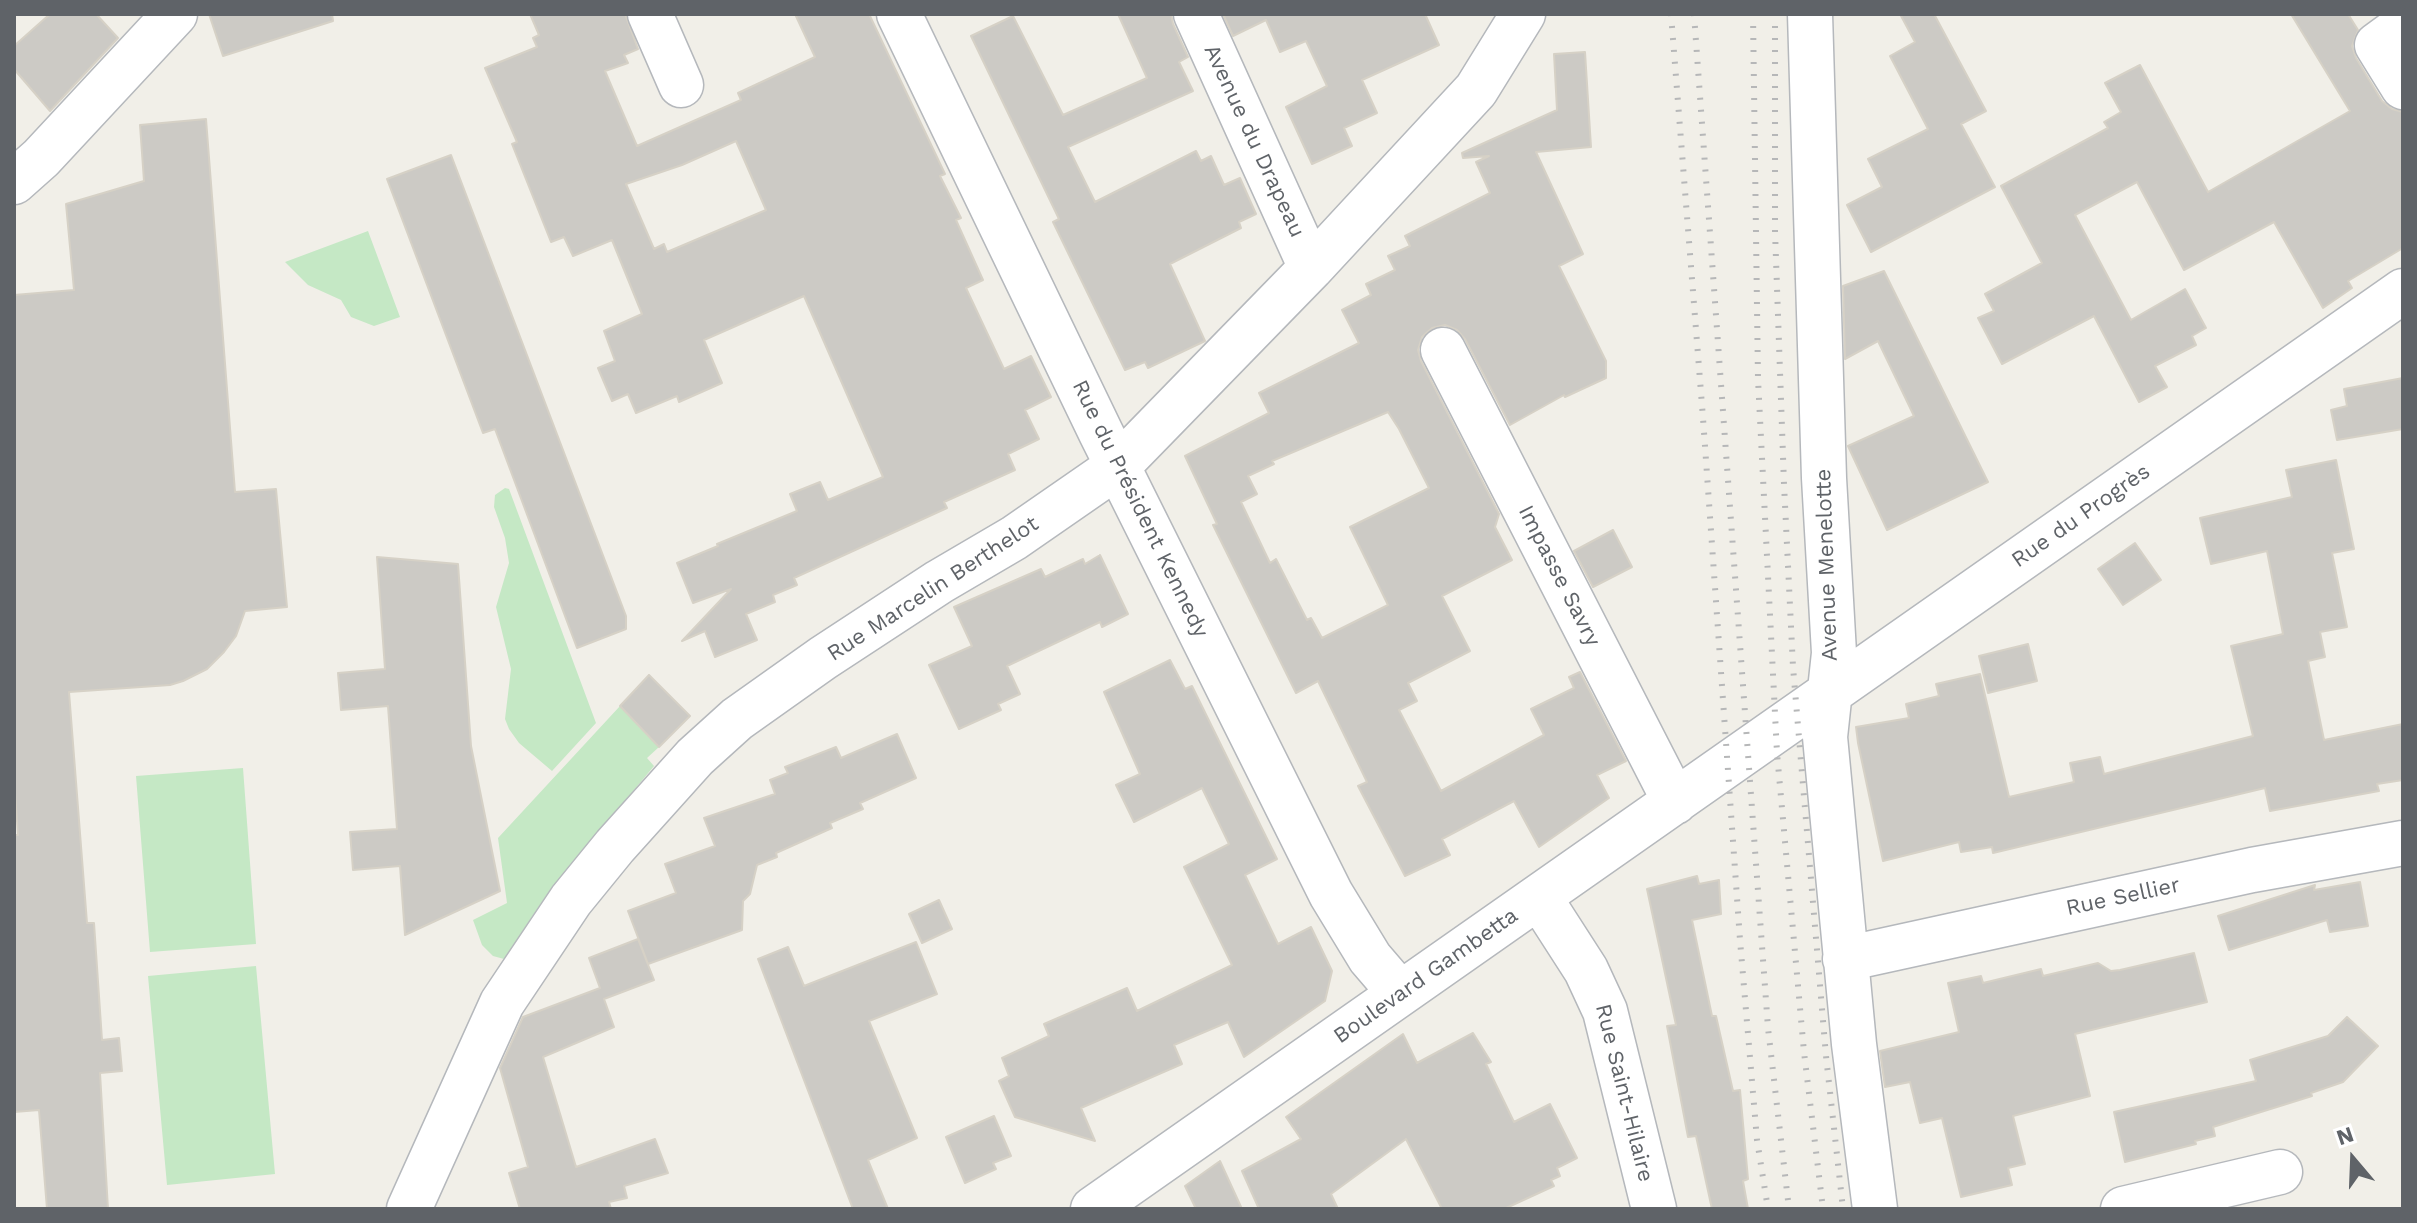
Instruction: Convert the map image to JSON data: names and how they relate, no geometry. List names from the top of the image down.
{
  "streets": {
    "street": [
      "Avenue du Drapeau",
      "Rue du Président Kennedy",
      "Rue du Progrès",
      "Avenue Menelotte",
      "Impasse Savry",
      "Rue Marcelin Berthelot",
      "Rue Sellier",
      "Boulevard Gambetta",
      "Rue Saint-Hilaire"
    ]
  },
  "crossings": [
    ["Avenue du Drapeau", "Rue Marcelin Berthelot"],
    ["Rue du Président Kennedy", "Rue Marcelin Berthelot"],
    ["Rue du Président Kennedy", "Boulevard Gambetta"],
    ["Rue du Progrès", "Avenue Menelotte"],
    ["Rue du Progrès", "Boulevard Gambetta"],
    ["Avenue Menelotte", "Rue Sellier"],
    ["Impasse Savry", "Boulevard Gambetta"],
    ["Boulevard Gambetta", "Rue Saint-Hilaire"]
  ],
  "north": "top"
}
